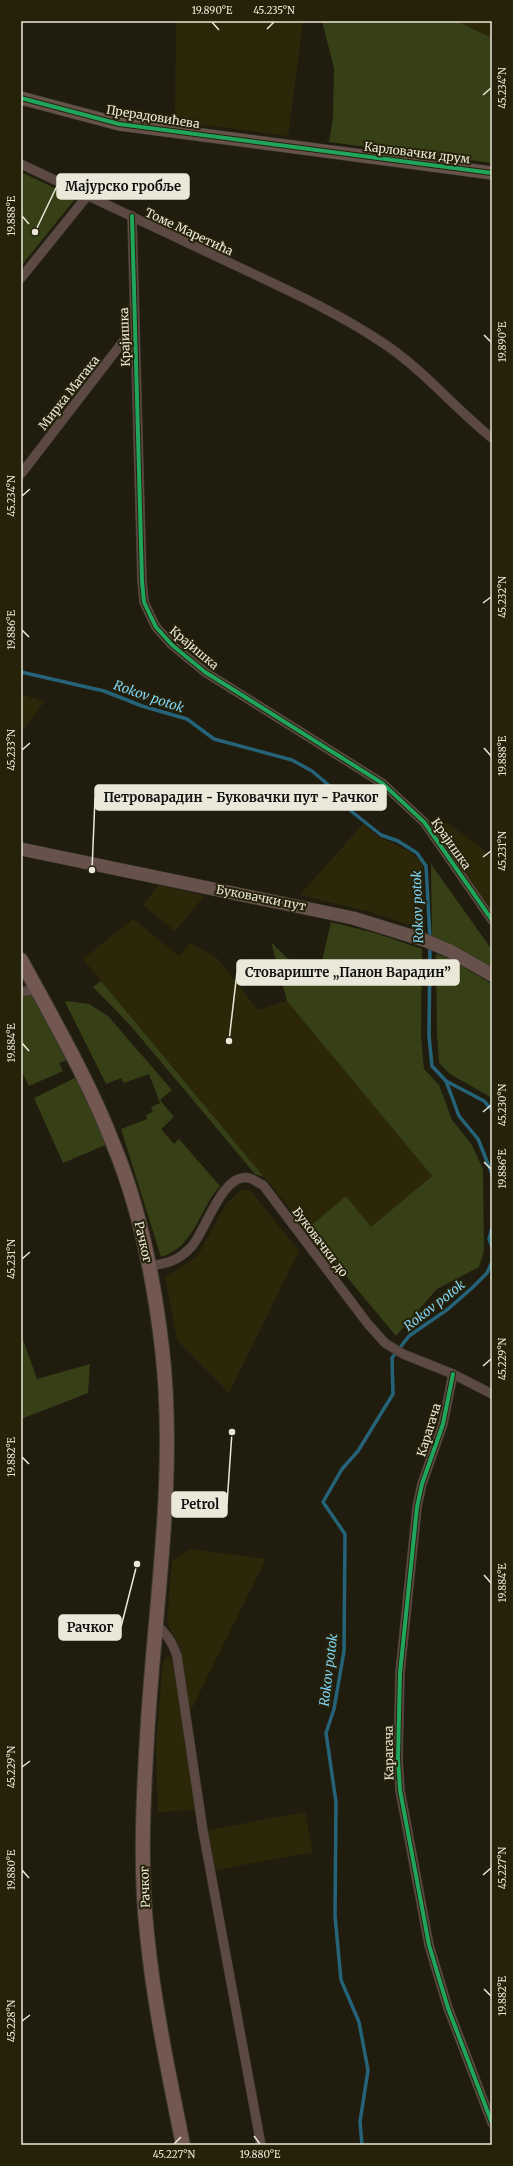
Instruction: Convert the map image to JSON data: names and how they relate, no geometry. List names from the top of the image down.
{
  "streets": {
    "main road": [
      "Прерадовићева",
      "Карловачки друм",
      "Буковачки пут",
      "Рачког"
    ],
    "street": [
      "Томе Маретића",
      "Крајишка",
      "Мирка Матака",
      "Буковачки до",
      "Карагача"
    ]
  },
  "crossings": [
    ["Прерадовићева", "Карловачки друм"],
    ["Томе Маретића", "Крајишка"],
    ["Крајишка", "Мирка Матака"],
    ["Рачког", "Буковачки до"],
    ["Буковачки до", "Карагача"]
  ],
  "water": ["Rokov potok"],
  "places": [
    "Мајурско гробље",
    "Петроварадин - Буковачки пут - Рачког",
    "Стовариште „Панон Варадин”",
    "Petrol",
    "Рачког"
  ],
  "coordinates": [
    "19.890°E",
    "45.235°N",
    "45.234°N",
    "19.888°E",
    "45.232°N",
    "19.886°E",
    "45.233°N",
    "45.231°N",
    "19.884°E",
    "45.230°N",
    "45.229°N",
    "19.882°E",
    "45.227°N",
    "19.880°E",
    "45.228°N"
  ]
}
